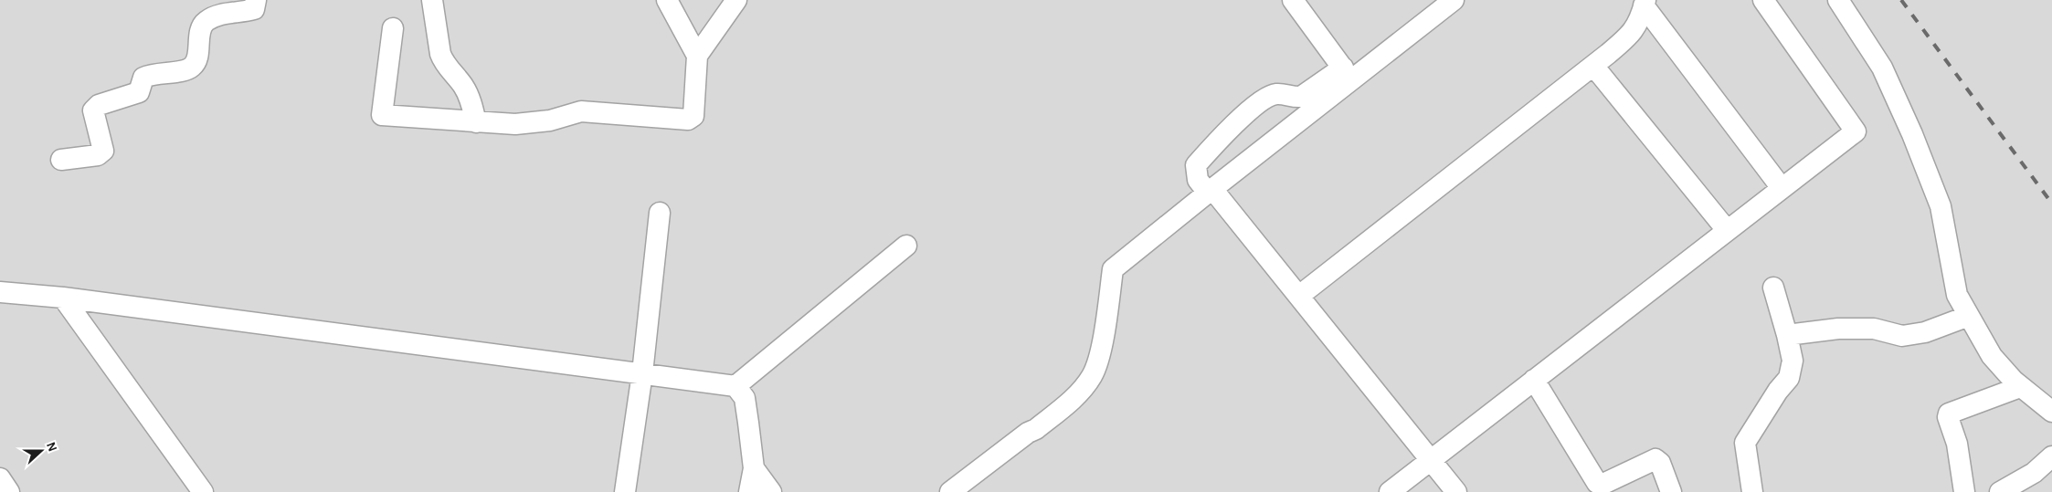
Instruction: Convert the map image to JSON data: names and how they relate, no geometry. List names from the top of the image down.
{
  "north": "right"
}
